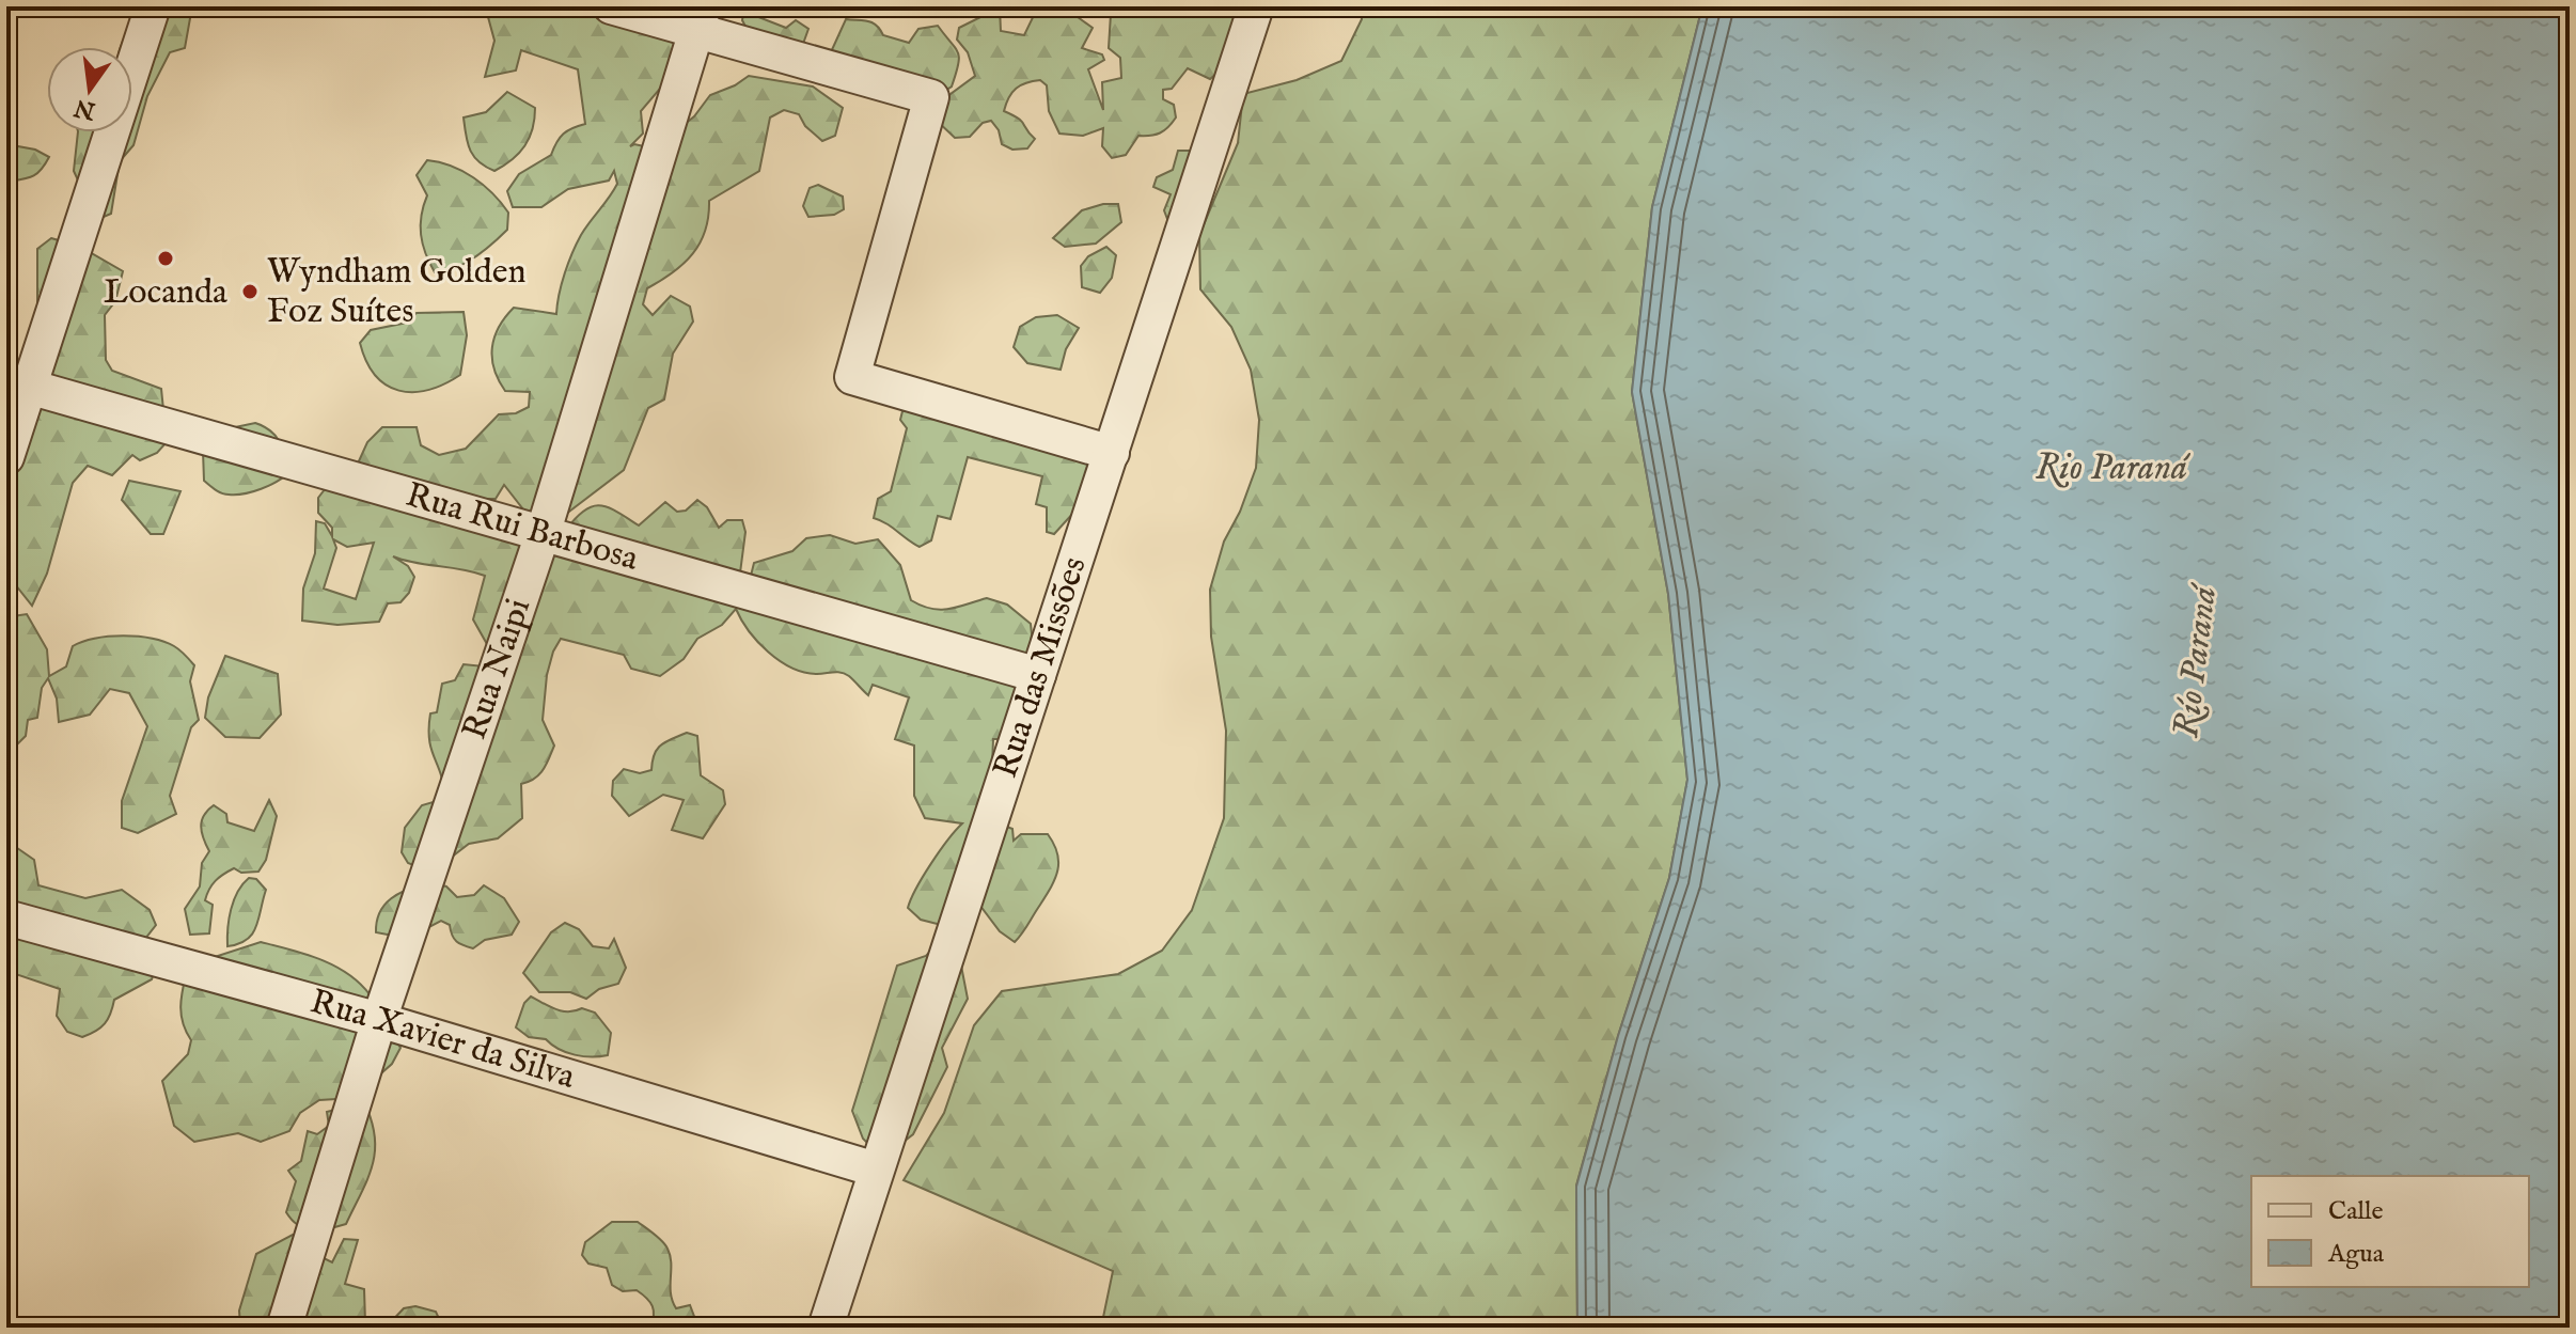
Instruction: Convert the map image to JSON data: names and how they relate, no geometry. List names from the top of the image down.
{
  "streets": {
    "street": [
      "Rua Rui Barbosa",
      "Rua das Missões",
      "Rua Naipi",
      "Rua Xavier da Silva"
    ]
  },
  "crossings": [
    ["Rua Rui Barbosa", "Rua das Missões"],
    ["Rua Rui Barbosa", "Rua Naipi"],
    ["Rua das Missões", "Rua Xavier da Silva"],
    ["Rua Naipi", "Rua Xavier da Silva"]
  ],
  "water": ["Rio Paraná", "Río Paraná"],
  "places": ["Locanda", "Wyndham Golden Foz Suítes"],
  "legend": ["Calle", "Agua"],
  "north": "bottom"
}
